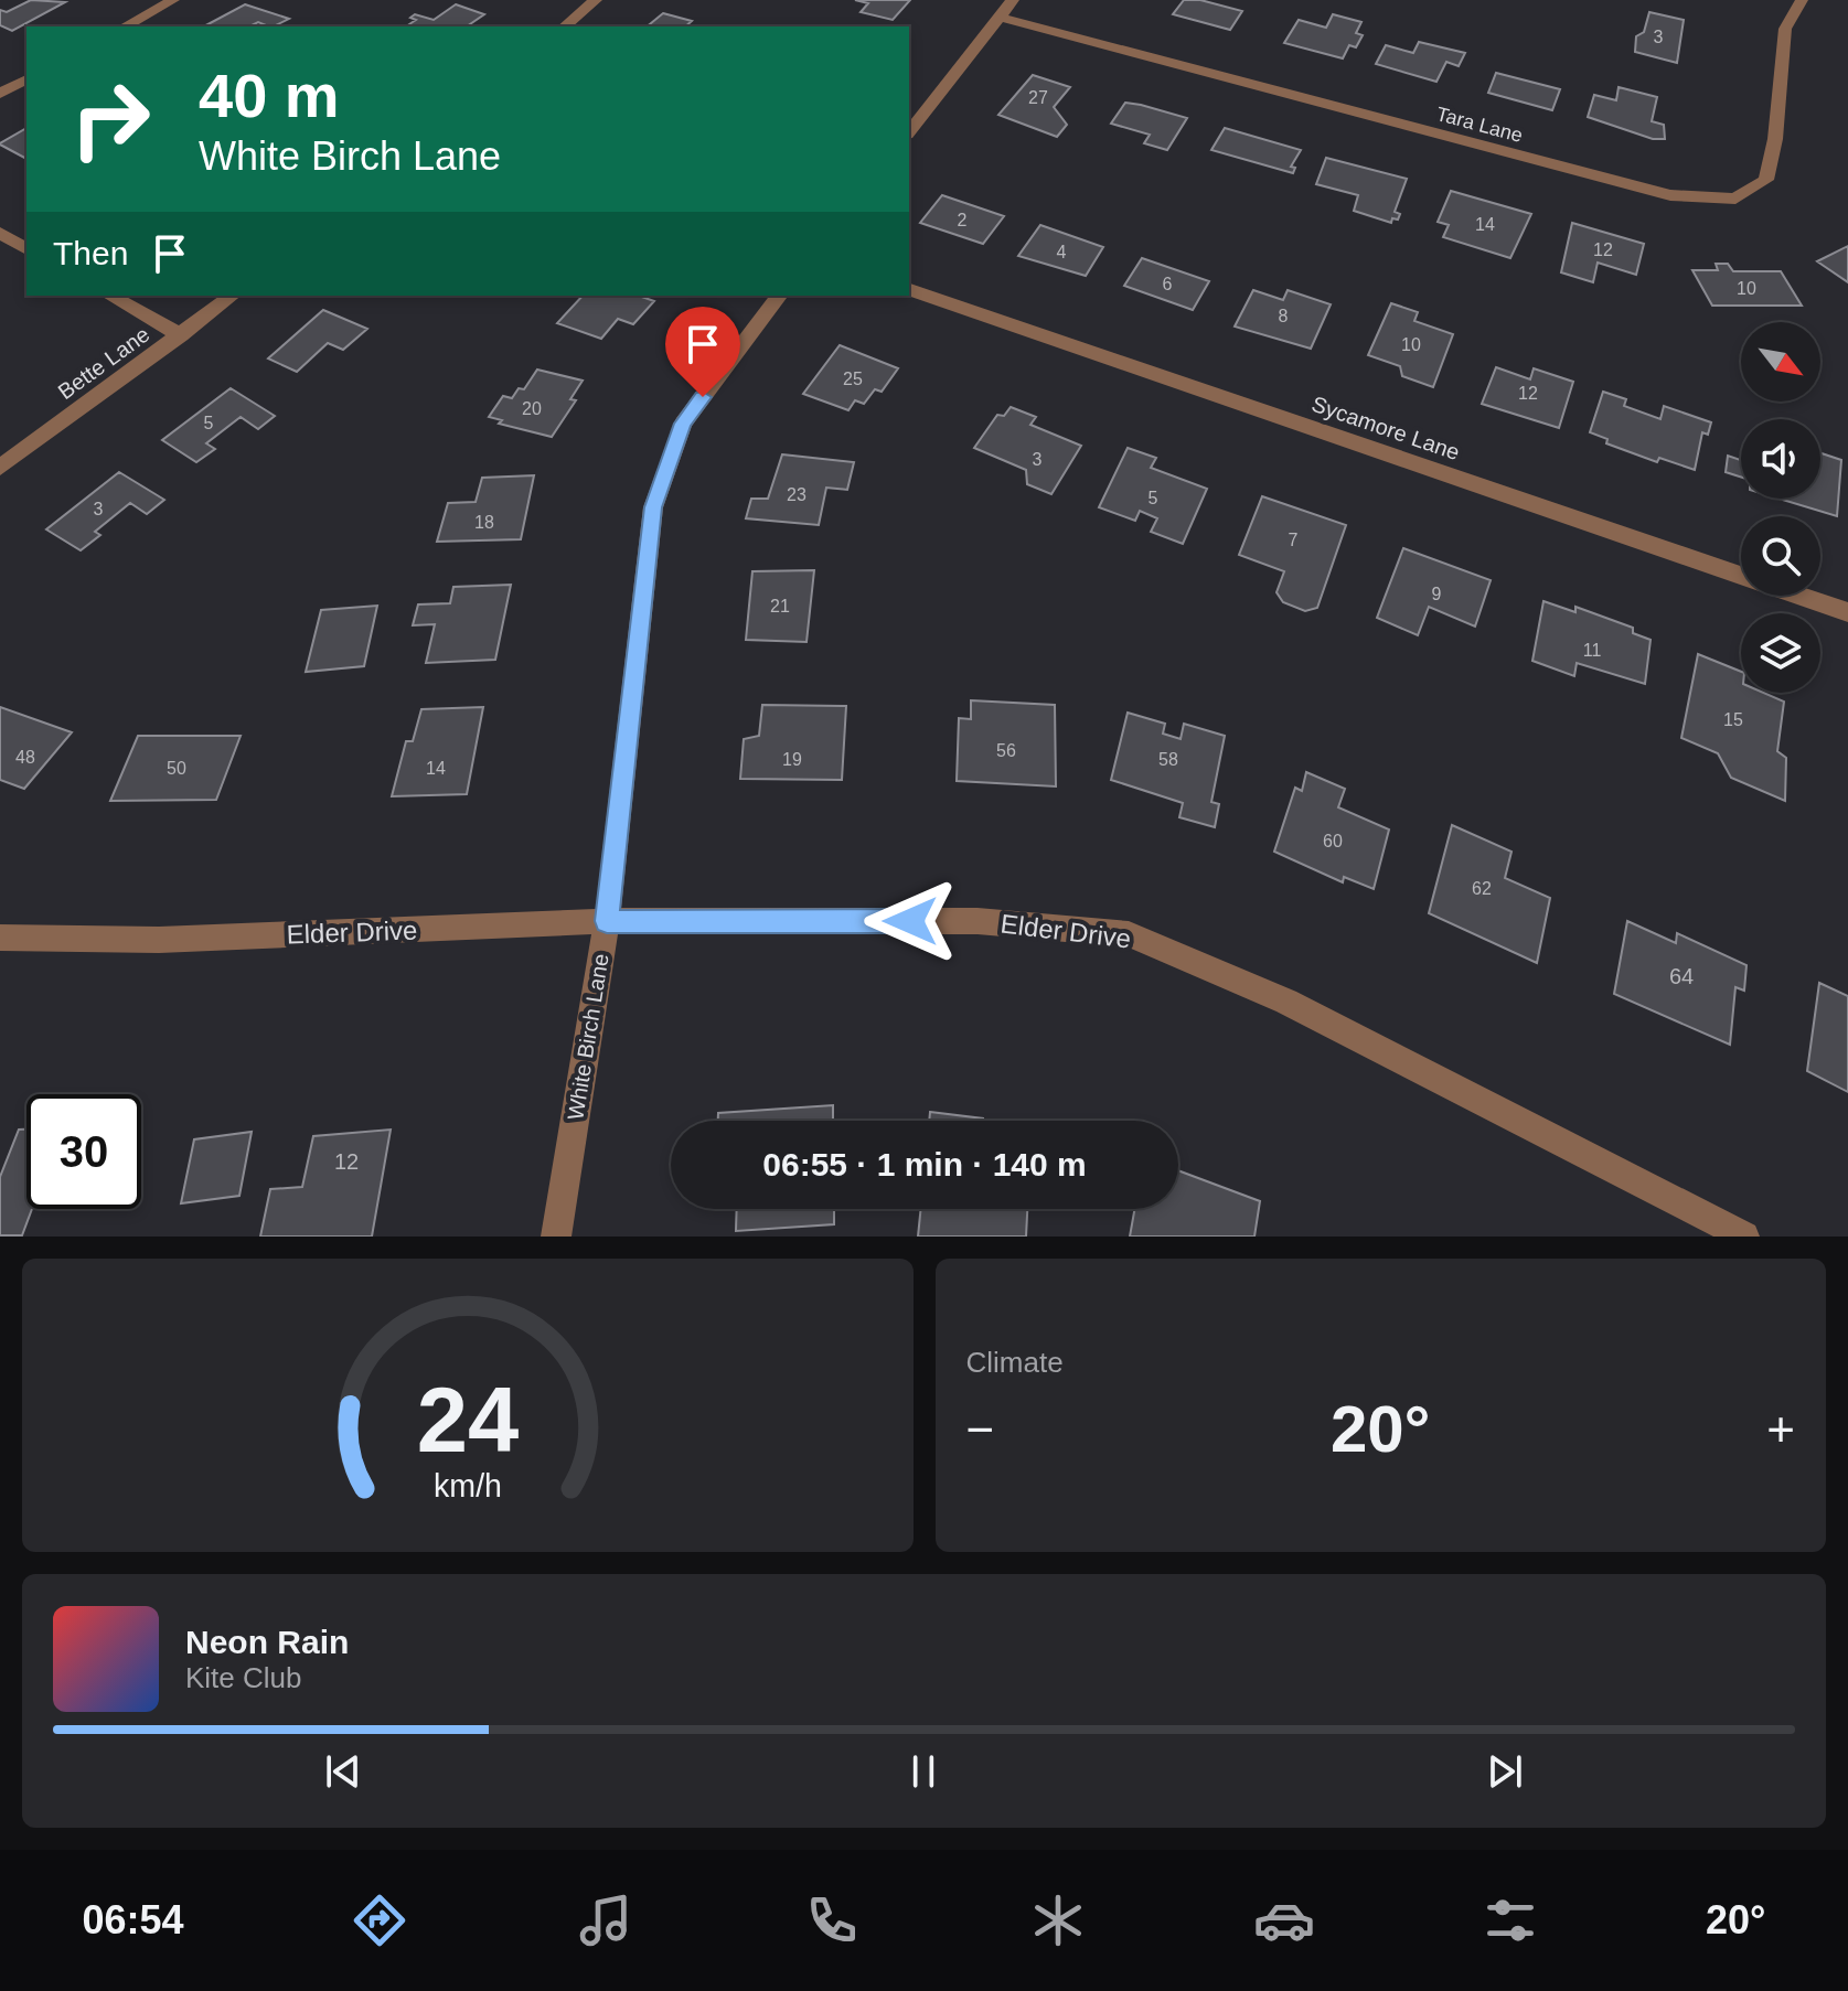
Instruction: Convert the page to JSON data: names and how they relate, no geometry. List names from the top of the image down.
{
  "streets": {
    "street": [
      "Tara Lane",
      "Bette Lane",
      "Sycamore Lane",
      "Elder Drive",
      "White Birch Lane"
    ]
  },
  "crossings": [
    ["Elder Drive", "White Birch Lane"]
  ],
  "house_numbers": [
    "3",
    "27",
    "2",
    "14",
    "12",
    "4",
    "6",
    "10",
    "8",
    "10",
    "25",
    "12",
    "20",
    "5",
    "3",
    "23",
    "5",
    "3",
    "18",
    "7",
    "9",
    "21",
    "11",
    "15",
    "56",
    "48",
    "19",
    "58",
    "50",
    "14",
    "60",
    "62",
    "64",
    "12"
  ],
  "north": "bottom right",
  "page": {
    "turn": ["40 m", "White Birch Lane"],
    "then": "Then",
    "limit": "30",
    "trip": "06:55 · 1 min · 140 m",
    "tile": "Climate",
    "heat": ["−", "20°", "+"],
    "song": ["Neon Rain", "Kite Club"],
    "tabs": ["06:54", "20°"],
    "gauge": ["24", "km/h"]
  }
}
